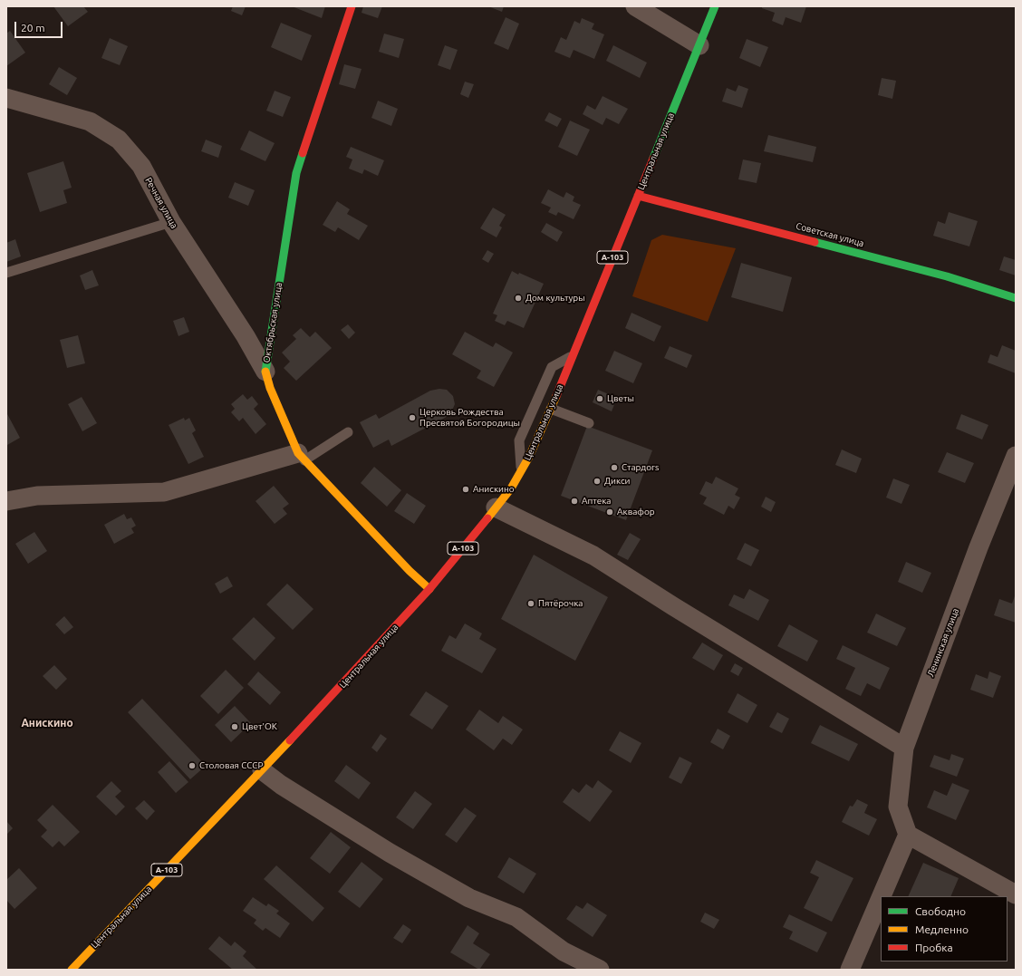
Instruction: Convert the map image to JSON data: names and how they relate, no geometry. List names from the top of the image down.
{
  "streets": {
    "main road": [
      "Центральная улица",
      "Советская улица",
      "А-103",
      "Октябрьская улица"
    ],
    "street": ["Речная улица", "Ленинская улица"]
  },
  "crossings": [
    ["Центральная улица", "Советская улица"],
    ["Речная улица", "Октябрьская улица"]
  ],
  "districts": ["Анискино"],
  "places": [
    "Дом культуры",
    "Цветы",
    "Церковь Рождества Пресвятой Богородицы",
    "Стардогs",
    "Дикси",
    "Анискино",
    "Аптека",
    "Аквафор",
    "Пятёрочка",
    "Цвет'OK",
    "Столовая СССР"
  ],
  "legend": ["Свободно", "Медленно", "Пробка"],
  "scale_bar": "20 m"
}
